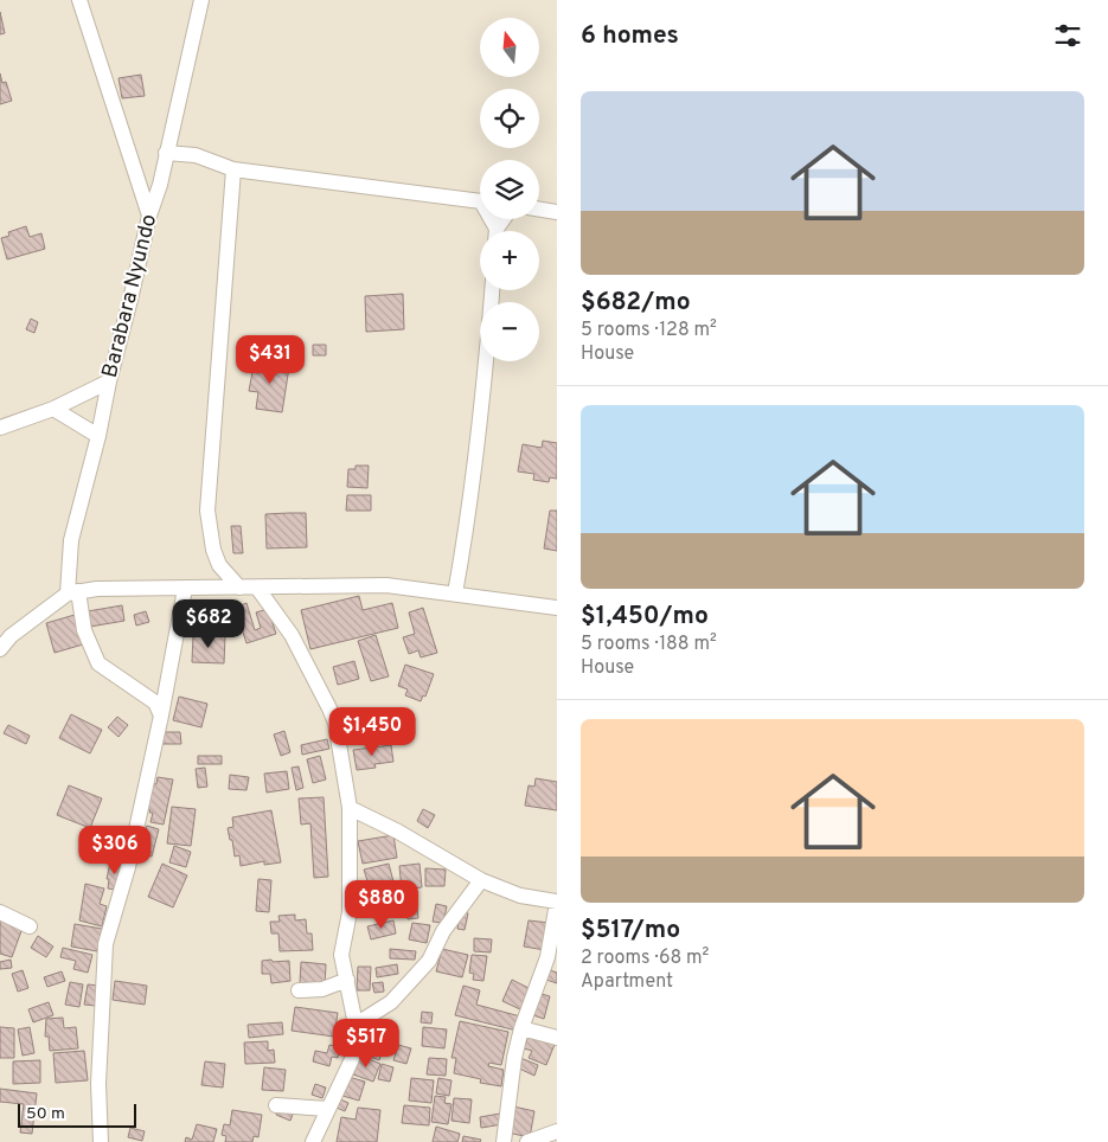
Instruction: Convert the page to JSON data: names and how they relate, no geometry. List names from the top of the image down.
{
  "streets": {
    "street": ["Barabara Nyundo"]
  },
  "scale_bar": "50 m",
  "north": "top",
  "page": {
    "heading": "6 homes",
    "map_buttons": ["+", "−"],
    "list": [
      {
        "name": "$682/mo",
        "note": "5 rooms · 128 m² · House"
      },
      {
        "name": "$1,450/mo",
        "note": "5 rooms · 188 m² · House"
      },
      {
        "name": "$517/mo",
        "note": "2 rooms · 68 m² · Apartment"
      }
    ],
    "price": [
      "$431",
      "$682",
      "$1,450",
      "$306",
      "$880",
      "$517"
    ],
    "scale": "50 m"
  }
}
